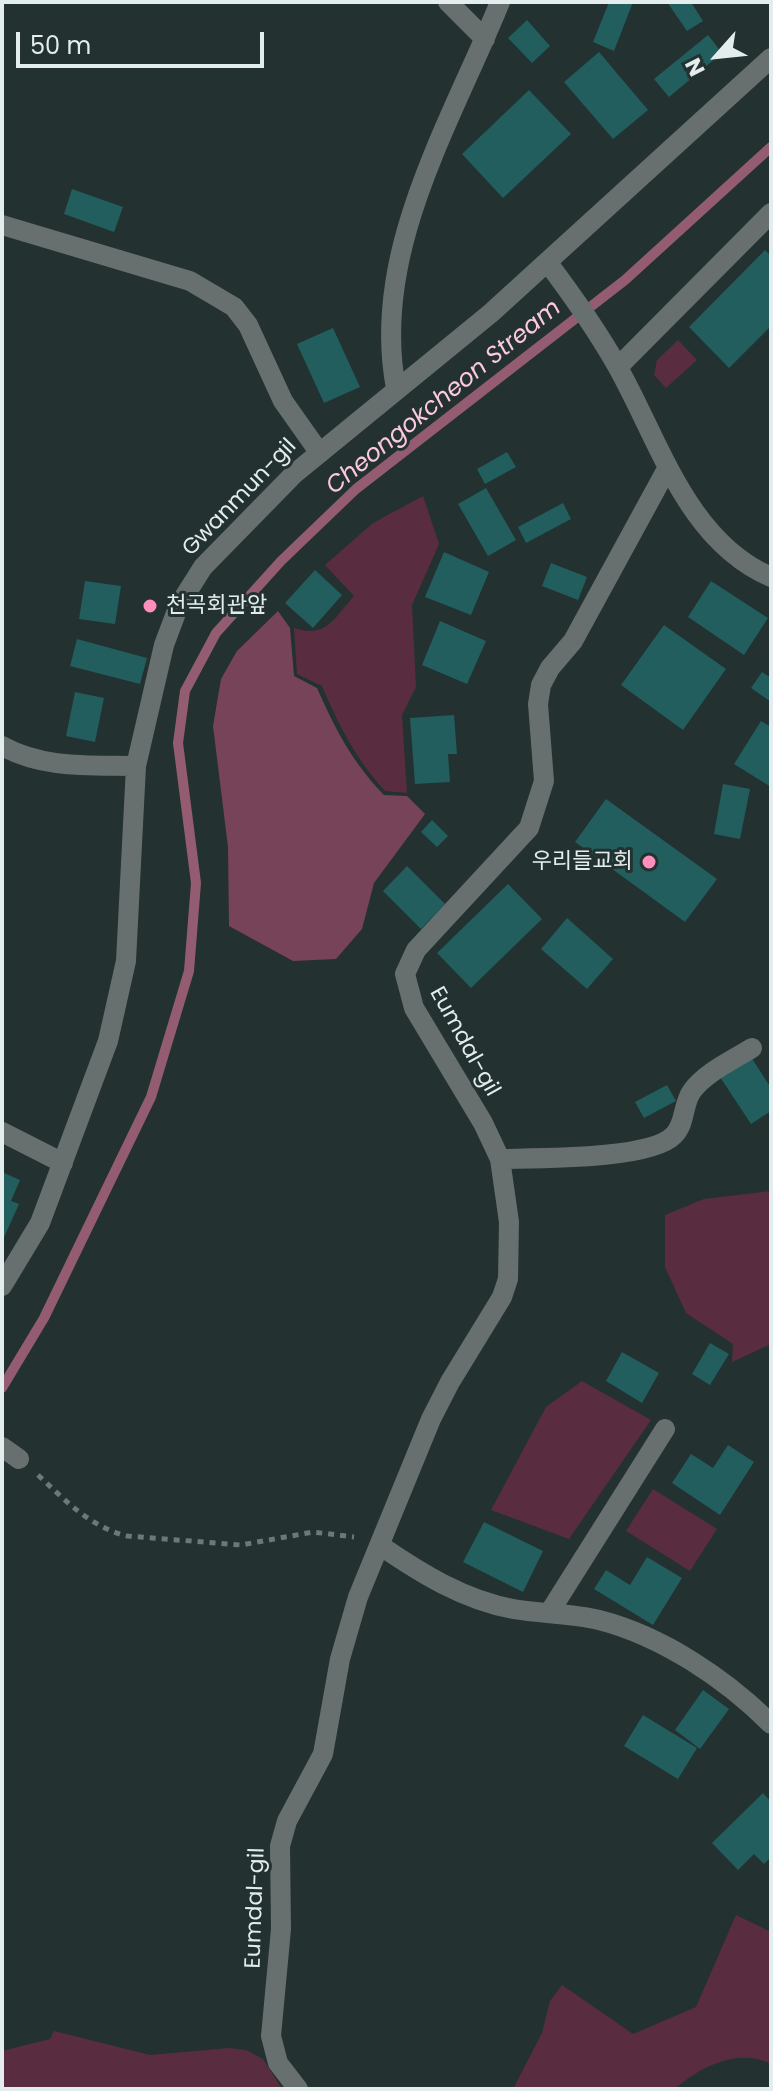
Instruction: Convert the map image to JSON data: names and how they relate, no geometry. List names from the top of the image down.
{
  "streets": {
    "street": ["Gwanmun-gil", "Eumdal-gil"]
  },
  "water": ["Cheongokcheon Stream"],
  "places": ["천곡회관앞", "우리들교회"],
  "scale_bar": "50 m",
  "north": "bottom left"
}
